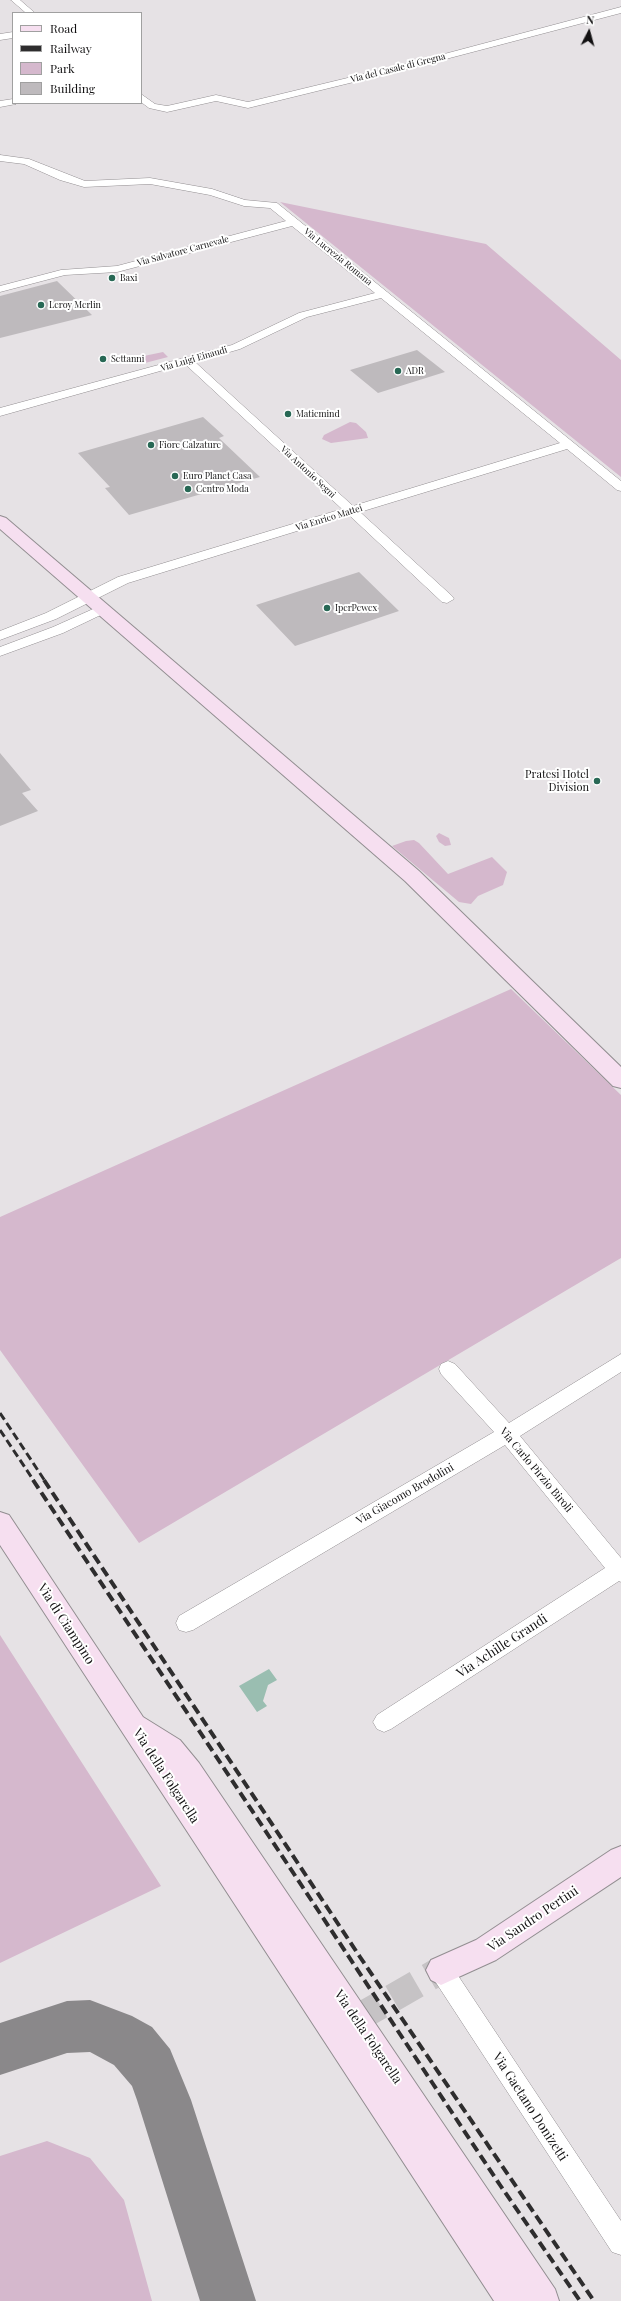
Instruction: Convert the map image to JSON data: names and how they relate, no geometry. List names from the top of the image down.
{
  "streets": {
    "street": [
      "Via del Casale di Gregna",
      "Via Salvatore Carnevale",
      "Via Lucrezia Romana",
      "Via Luigi Einaudi",
      "Via Antonio Segni",
      "Via Enrico Mattei",
      "Via Carlo Pirzio Biroli",
      "Via Giacomo Brodolini",
      "Via di Ciampino",
      "Via Achille Grandi",
      "Via della Folgarella",
      "Via Sandro Pertini",
      "Via Gaetano Donizetti"
    ]
  },
  "crossings": [
    ["Via Salvatore Carnevale", "Via Lucrezia Romana"],
    ["Via Lucrezia Romana", "Via Luigi Einaudi"],
    ["Via Lucrezia Romana", "Via Enrico Mattei"],
    ["Via Luigi Einaudi", "Via Antonio Segni"],
    ["Via Antonio Segni", "Via Enrico Mattei"],
    ["Via Carlo Pirzio Biroli", "Via Giacomo Brodolini"],
    ["Via Carlo Pirzio Biroli", "Via Achille Grandi"],
    ["Via di Ciampino", "Via della Folgarella"],
    ["Via Sandro Pertini", "Via Gaetano Donizetti"]
  ],
  "places": [
    "Baxi",
    "Leroy Merlin",
    "Settanni",
    "ADR",
    "Maticmind",
    "Fiore Calzature",
    "Euro Planet Casa",
    "Centro Moda",
    "IperPewex",
    "Pratesi Hotel Division"
  ],
  "legend": [
    "Road",
    "Railway",
    "Park",
    "Building"
  ],
  "north": "top"
}
